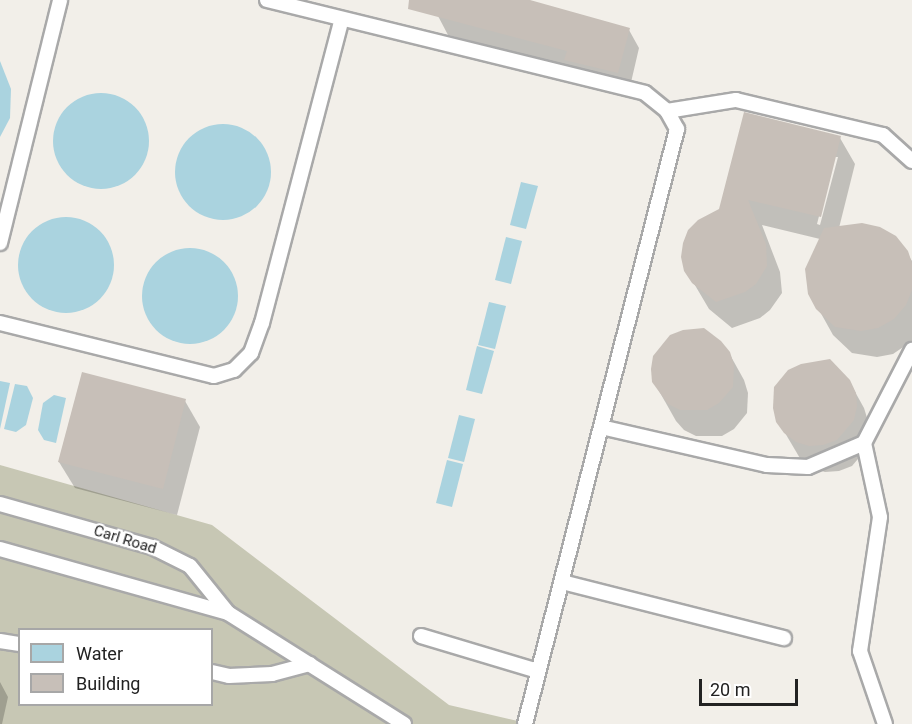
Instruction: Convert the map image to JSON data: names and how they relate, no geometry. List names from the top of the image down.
{
  "streets": {
    "lane": ["Carl Road"]
  },
  "legend": ["Water", "Building"],
  "scale_bar": "20 m"
}
